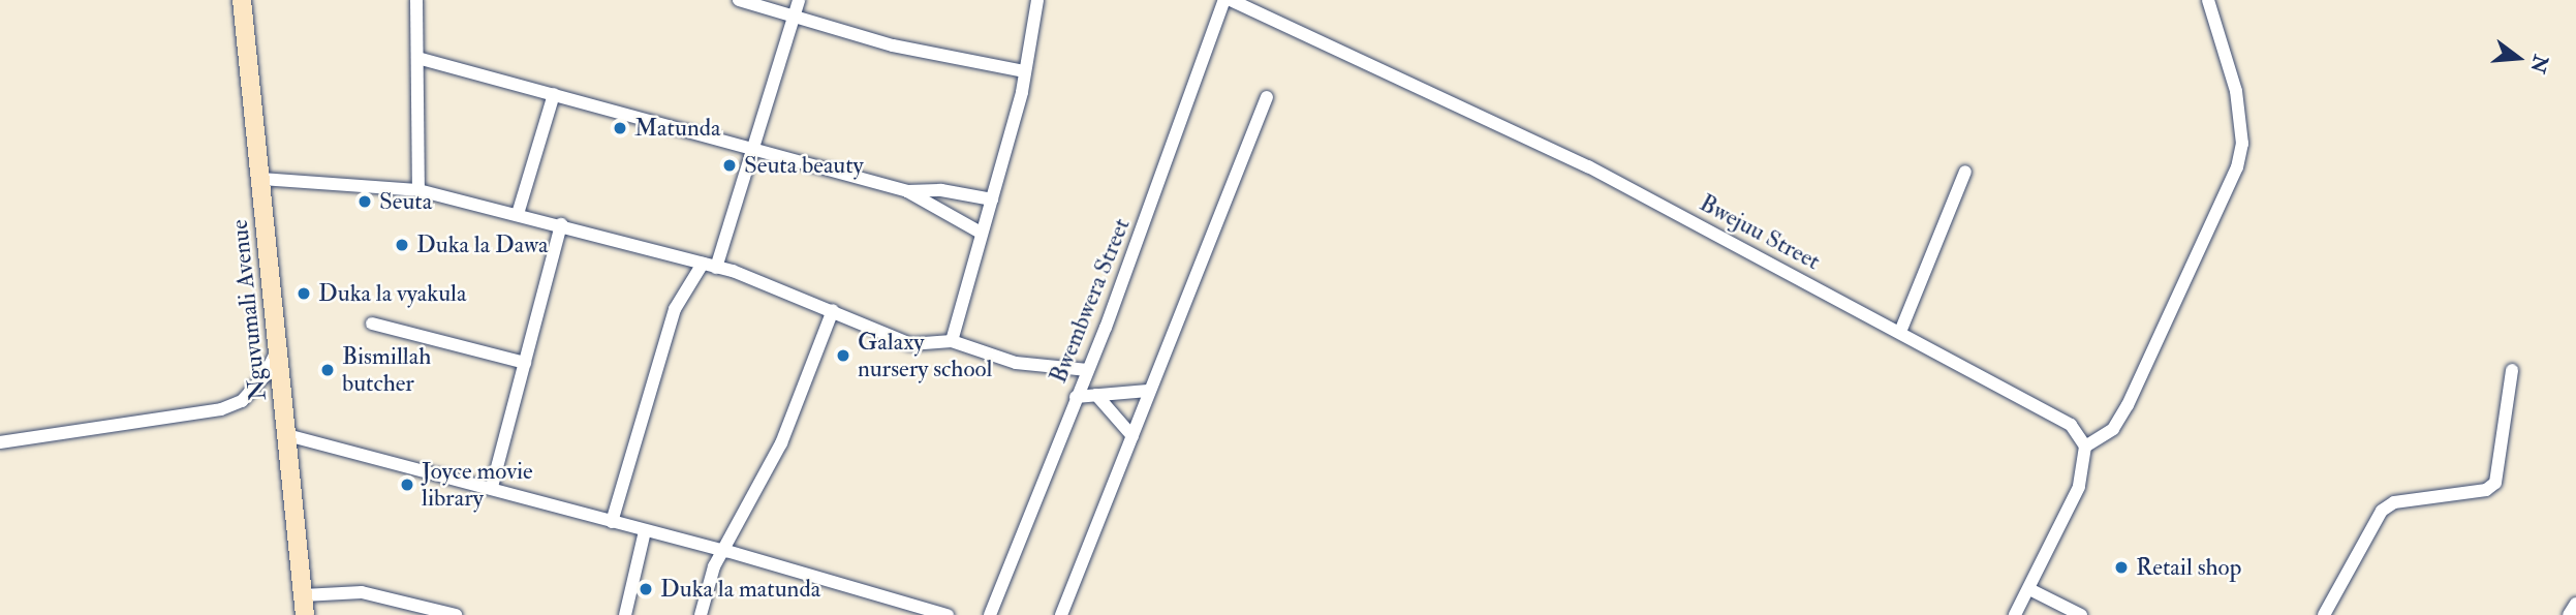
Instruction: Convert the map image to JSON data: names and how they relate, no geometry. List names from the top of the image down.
{
  "streets": {
    "street": ["Bwejuu Street", "Bwembwera Street", "Nguvumali Avenue"]
  },
  "places": [
    "Matunda",
    "Seuta beauty",
    "Seuta",
    "Duka la Dawa",
    "Duka la vyakula",
    "Galaxy nursery school",
    "Bismillah butcher",
    "Joyce movie library",
    "Retail shop",
    "Duka la matunda"
  ],
  "north": "right"
}
